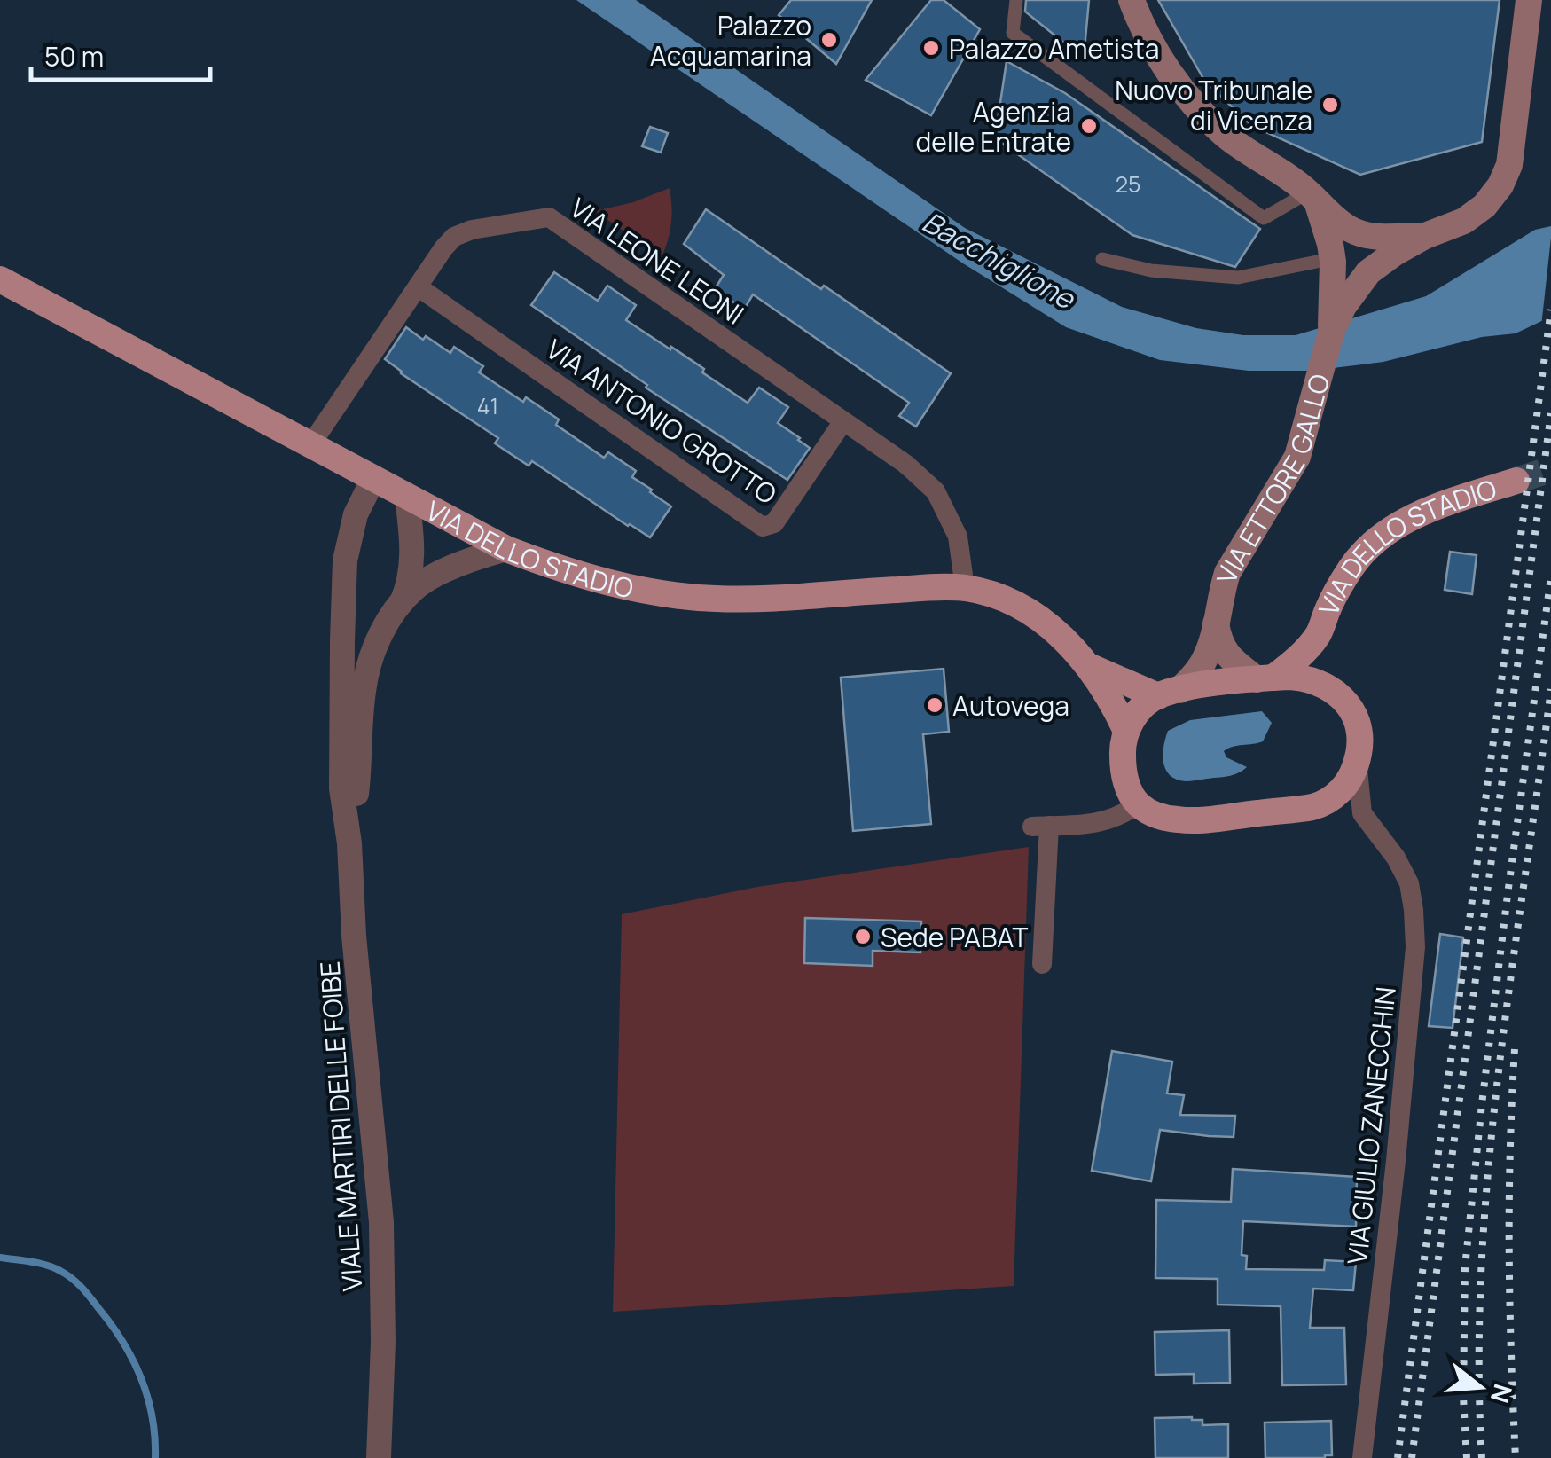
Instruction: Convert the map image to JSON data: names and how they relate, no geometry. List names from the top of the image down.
{
  "streets": {
    "main road": ["VIA ETTORE GALLO", "VIA DELLO STADIO"],
    "street": [
      "VIA LEONE LEONI",
      "VIA ANTONIO GROTTO",
      "VIA GIULIO ZANECCHIN",
      "VIALE MARTIRI DELLE FOIBE"
    ]
  },
  "crossings": [
    ["VIA LEONE LEONI", "VIA ANTONIO GROTTO"],
    ["VIA LEONE LEONI", "VIA DELLO STADIO"],
    ["VIA ETTORE GALLO", "VIA DELLO STADIO"],
    ["VIA DELLO STADIO", "VIALE MARTIRI DELLE FOIBE"]
  ],
  "water": ["Bacchiglione"],
  "places": [
    "Palazzo Acquamarina",
    "Palazzo Ametista",
    "Nuovo Tribunale di Vicenza",
    "Agenzia delle Entrate",
    "Autovega",
    "Sede PABAT"
  ],
  "house_numbers": ["25", "41"],
  "scale_bar": "50 m",
  "north": "right"
}
